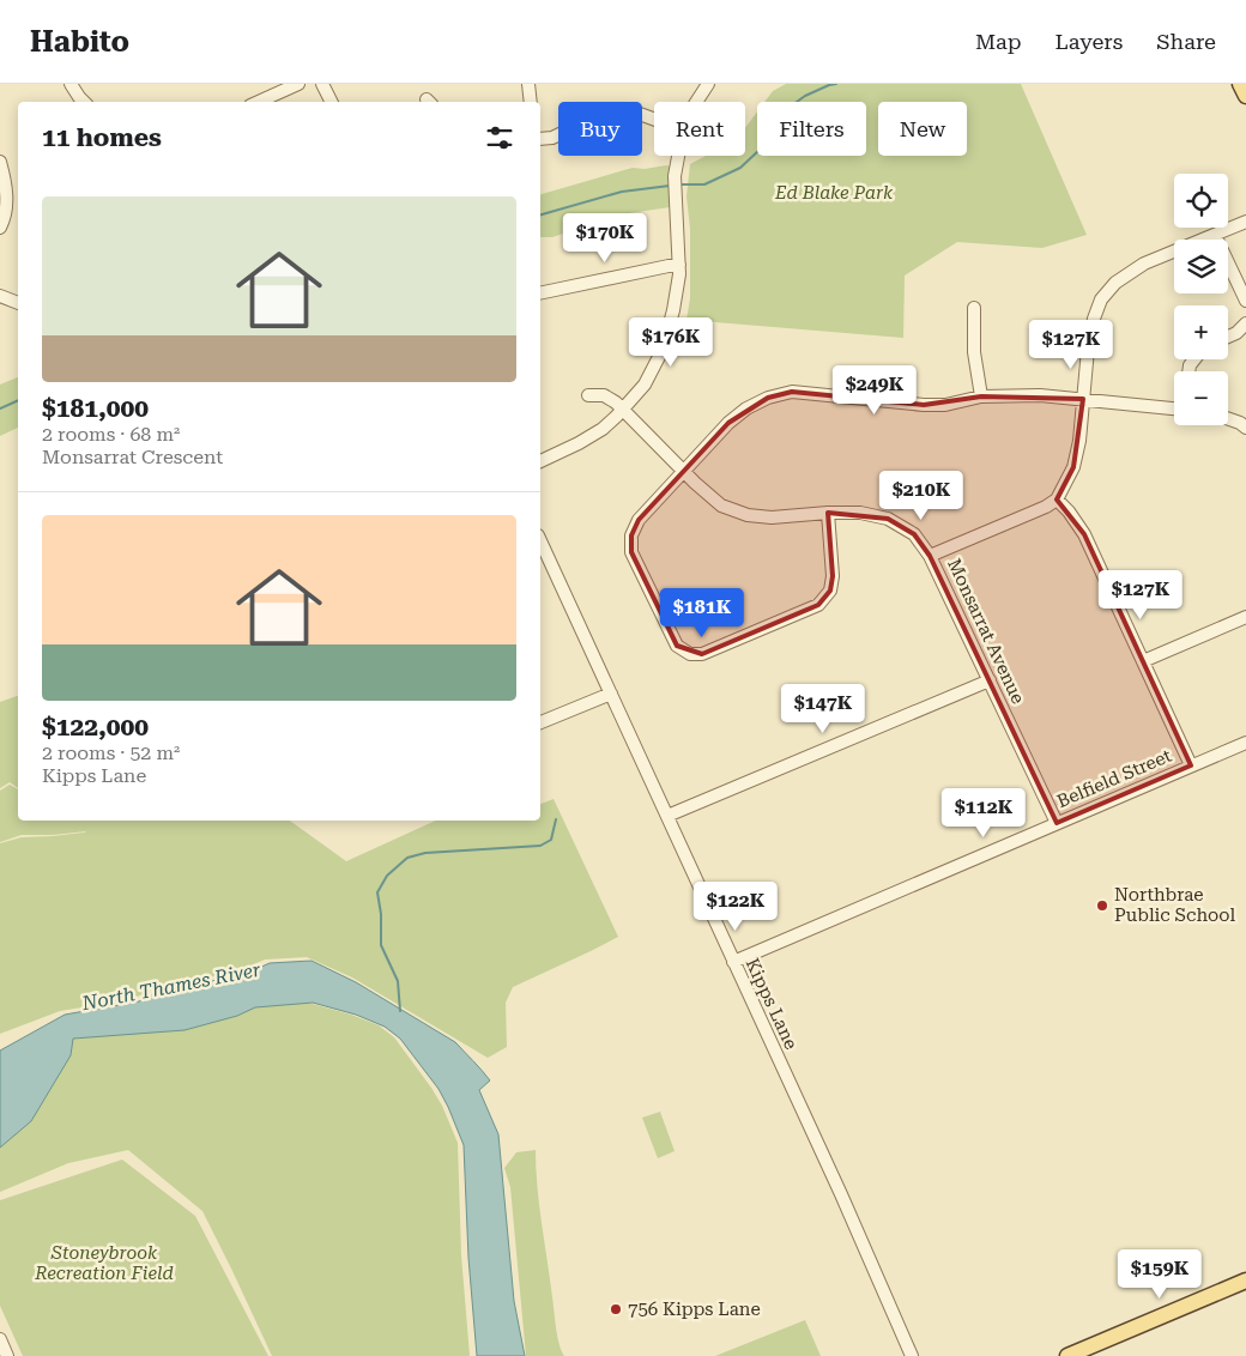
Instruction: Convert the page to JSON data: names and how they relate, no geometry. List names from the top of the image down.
{
  "streets": {
    "street": ["Monsarrat Avenue", "Belfield Street", "Kipps Lane"]
  },
  "crossings": [
    ["Monsarrat Avenue", "Belfield Street"],
    ["Belfield Street", "Kipps Lane"]
  ],
  "water": ["North Thames River"],
  "parks": ["Ed Blake Park", "Stoneybrook Recreation Field"],
  "places": ["Northbrae Public School", "756 Kipps Lane"],
  "page": {
    "header": "Habito",
    "nav": ["Map", "Layers", "Share"],
    "chip": [
      "Buy",
      "Rent",
      "Filters",
      "New"
    ],
    "heading": "11 homes",
    "map_buttons": ["+", "−"],
    "list": [
      {
        "name": "$181,000",
        "note": "2 rooms · 68 m² · Monsarrat Crescent"
      },
      {
        "name": "$122,000",
        "note": "2 rooms · 52 m² · Kipps Lane"
      }
    ],
    "price": [
      "$170K",
      "$176K",
      "$127K",
      "$249K",
      "$210K",
      "$127K",
      "$181K",
      "$147K",
      "$112K",
      "$122K",
      "$159K"
    ]
  }
}
